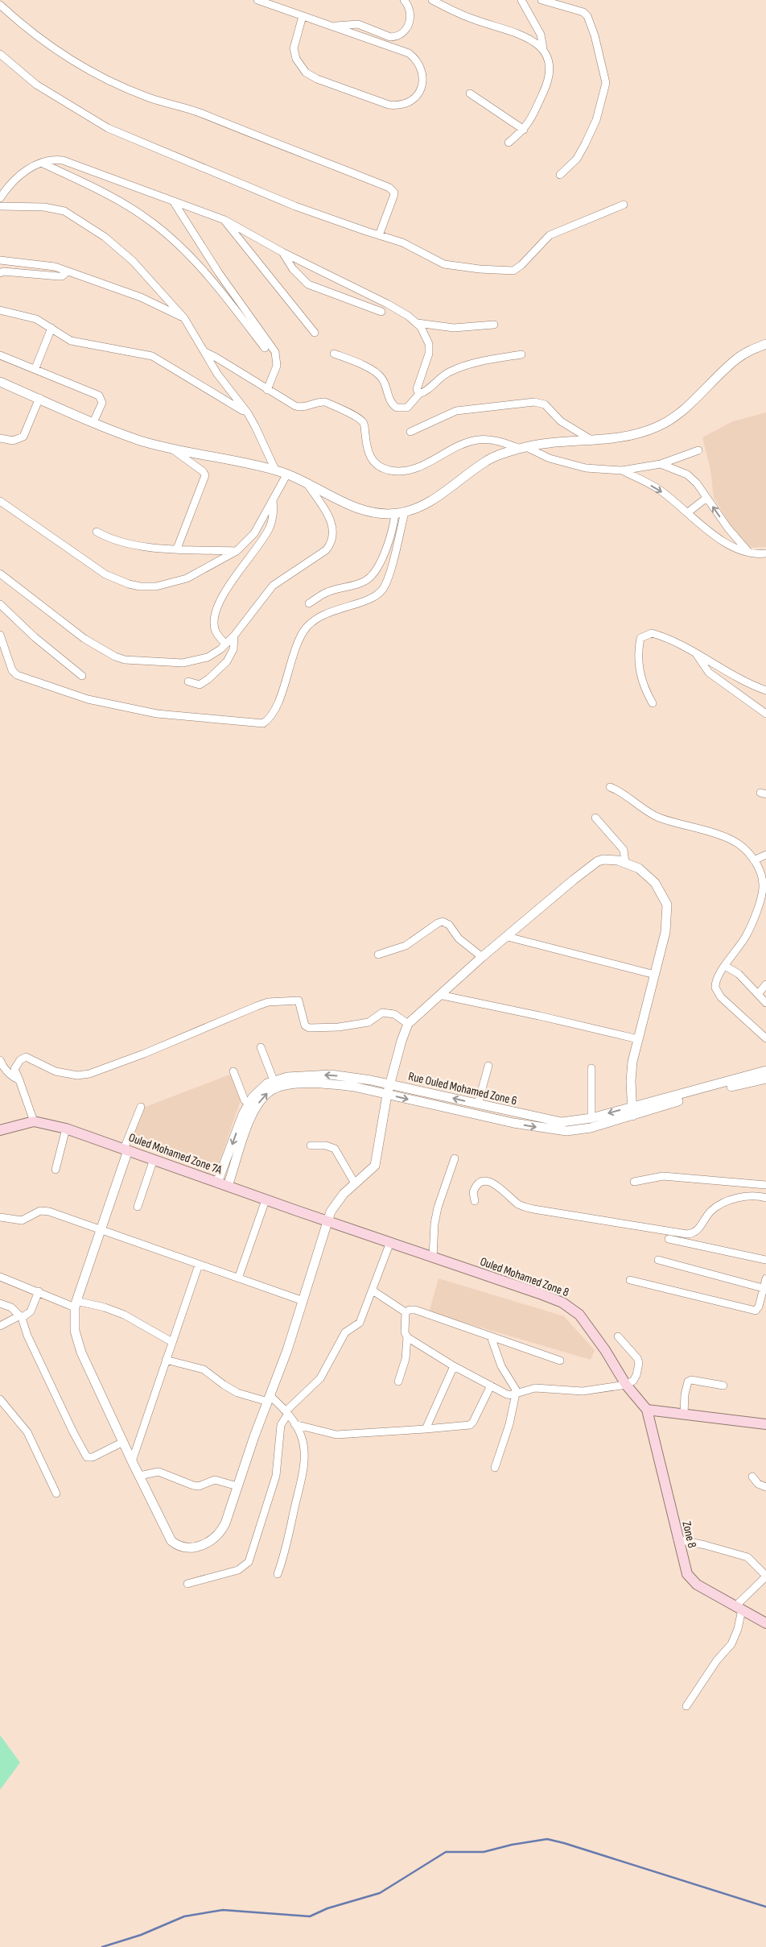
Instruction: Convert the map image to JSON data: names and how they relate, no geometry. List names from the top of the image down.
{
  "streets": {
    "main road": ["Ouled Mohamed Zone 7A", "Ouled Mohamed Zone 8", "Zone 8"],
    "street": ["Rue Ouled Mohamed Zone 6"]
  },
  "crossings": [
    ["Rue Ouled Mohamed Zone 6", "Ouled Mohamed Zone 7A"],
    ["Ouled Mohamed Zone 7A", "Ouled Mohamed Zone 8"],
    ["Ouled Mohamed Zone 8", "Zone 8"]
  ]
}
